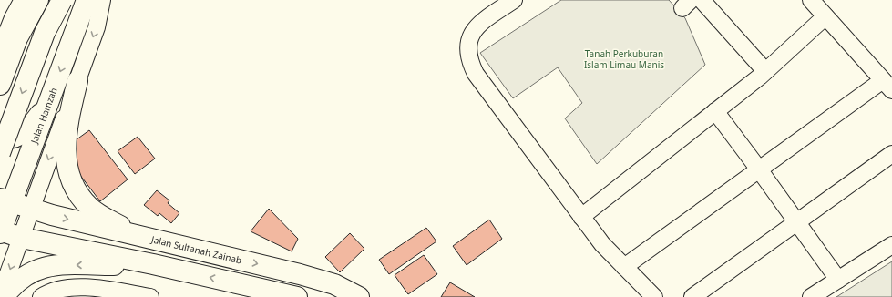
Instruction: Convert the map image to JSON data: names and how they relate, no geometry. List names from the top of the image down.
{
  "streets": {
    "main road": ["Jalan Hamzah", "Jalan Sultanah Zainab"]
  },
  "crossings": [
    ["Jalan Hamzah", "Jalan Sultanah Zainab"]
  ],
  "parks": ["Tanah Perkuburan Islam Limau Manis"]
}
